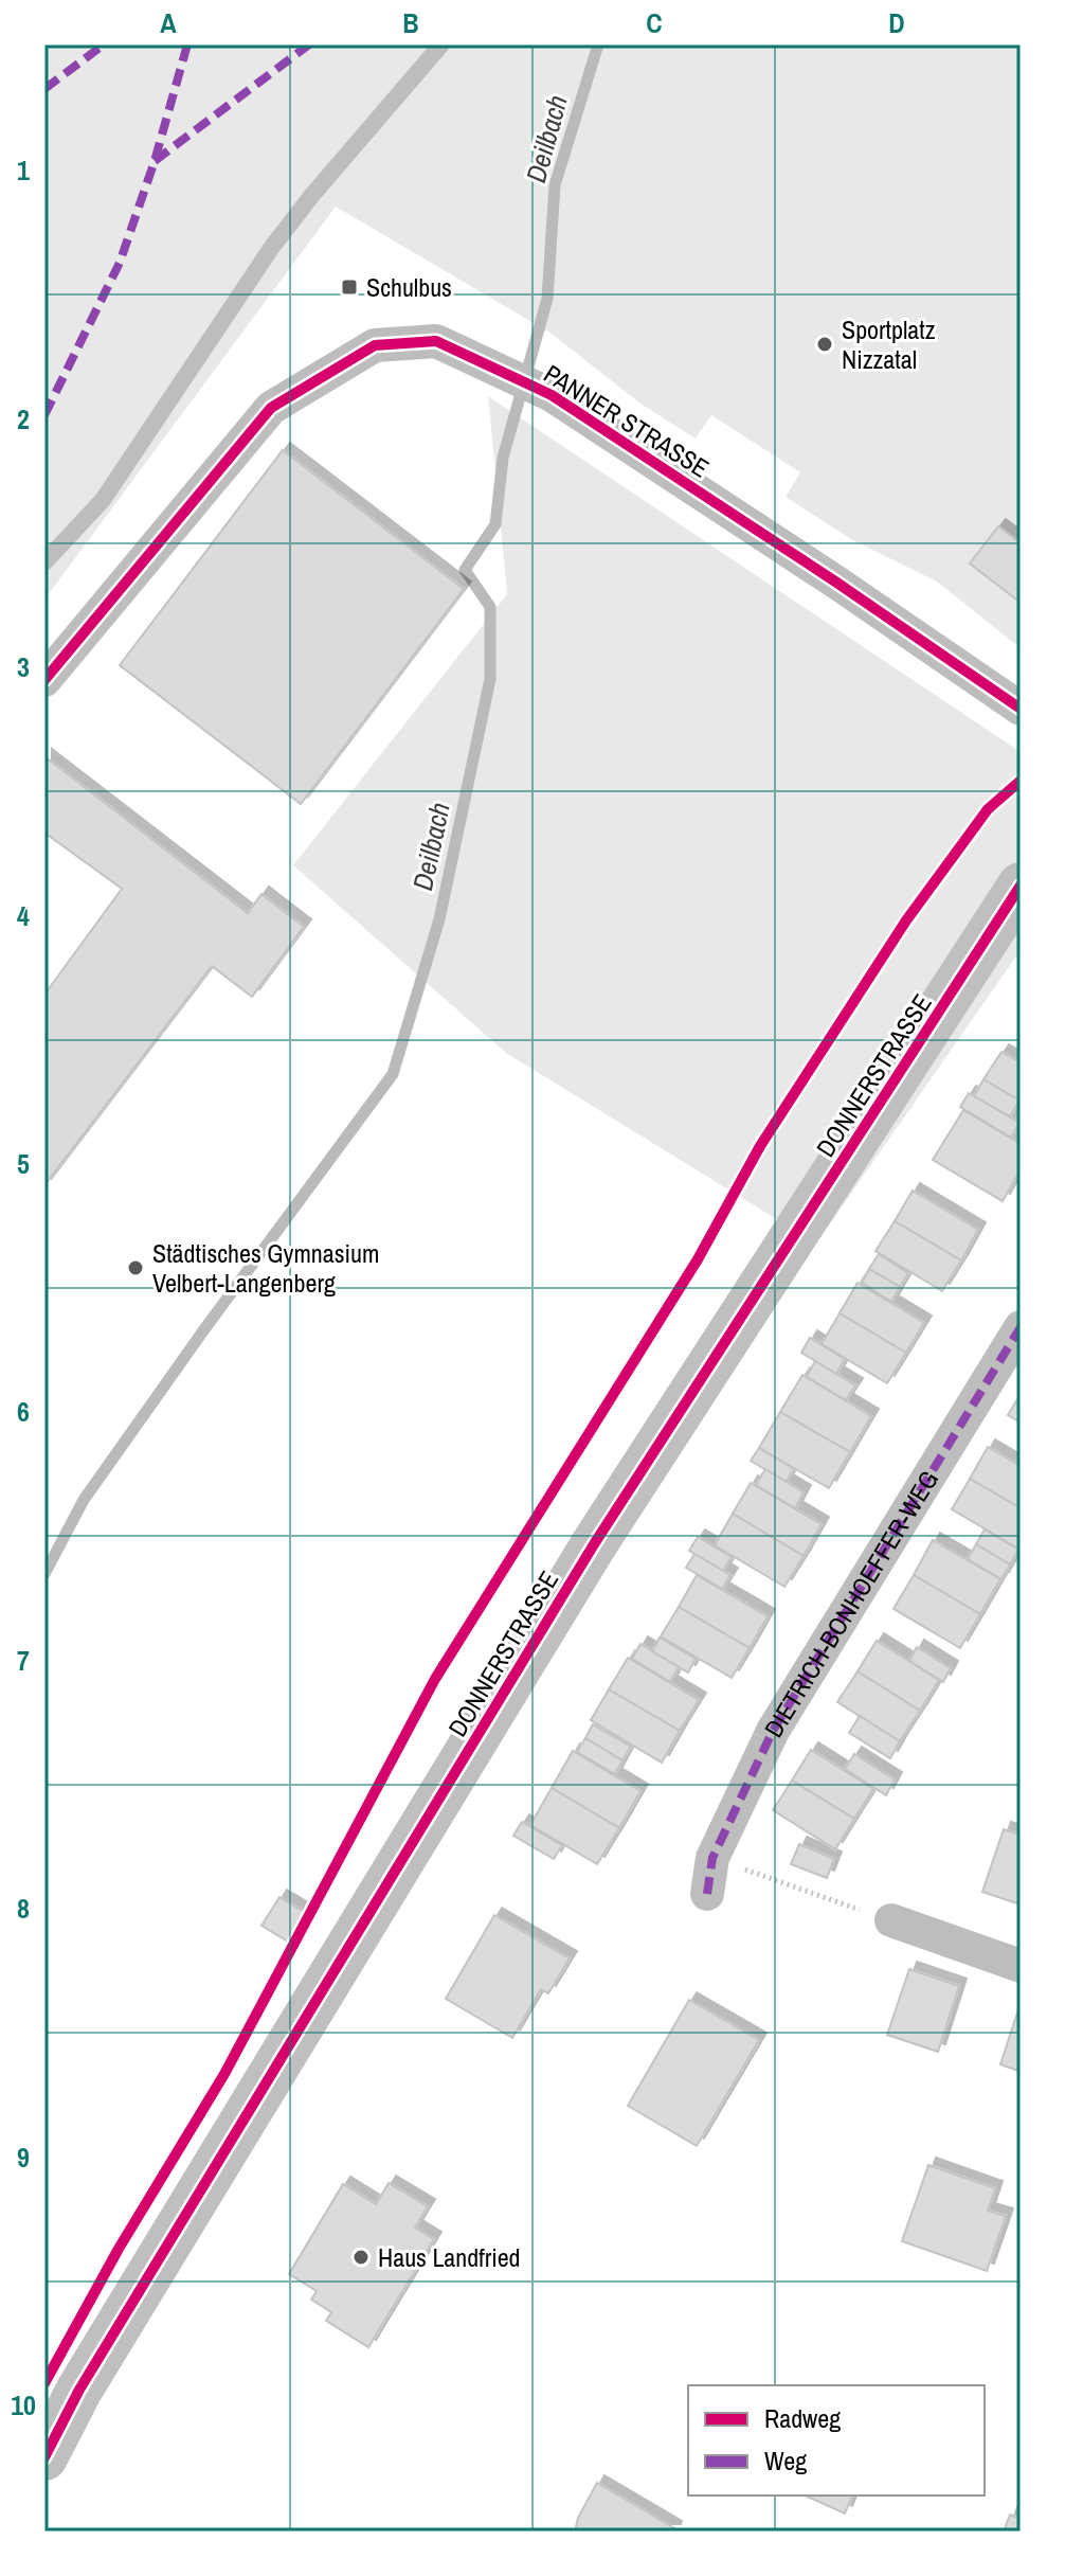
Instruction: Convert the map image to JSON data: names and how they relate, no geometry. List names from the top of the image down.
{
  "streets": {
    "main road": ["DONNERSTRASSE"],
    "street": ["PANNER STRASSE", "DIETRICH-BONHOEFFER-WEG"]
  },
  "water": ["Deilbach"],
  "places": {
    "transit": ["Schulbus"],
    "other": ["Sportplatz Nizzatal", "Städtisches Gymnasium Velbert-Langenberg", "Haus Landfried"]
  },
  "legend": ["Radweg", "Weg"],
  "grid": {
    "columns": [
      "A",
      "B",
      "C",
      "D"
    ],
    "rows": [
      "1",
      "2",
      "3",
      "4",
      "5",
      "6",
      "7",
      "8",
      "9",
      "10"
    ]
  }
}
